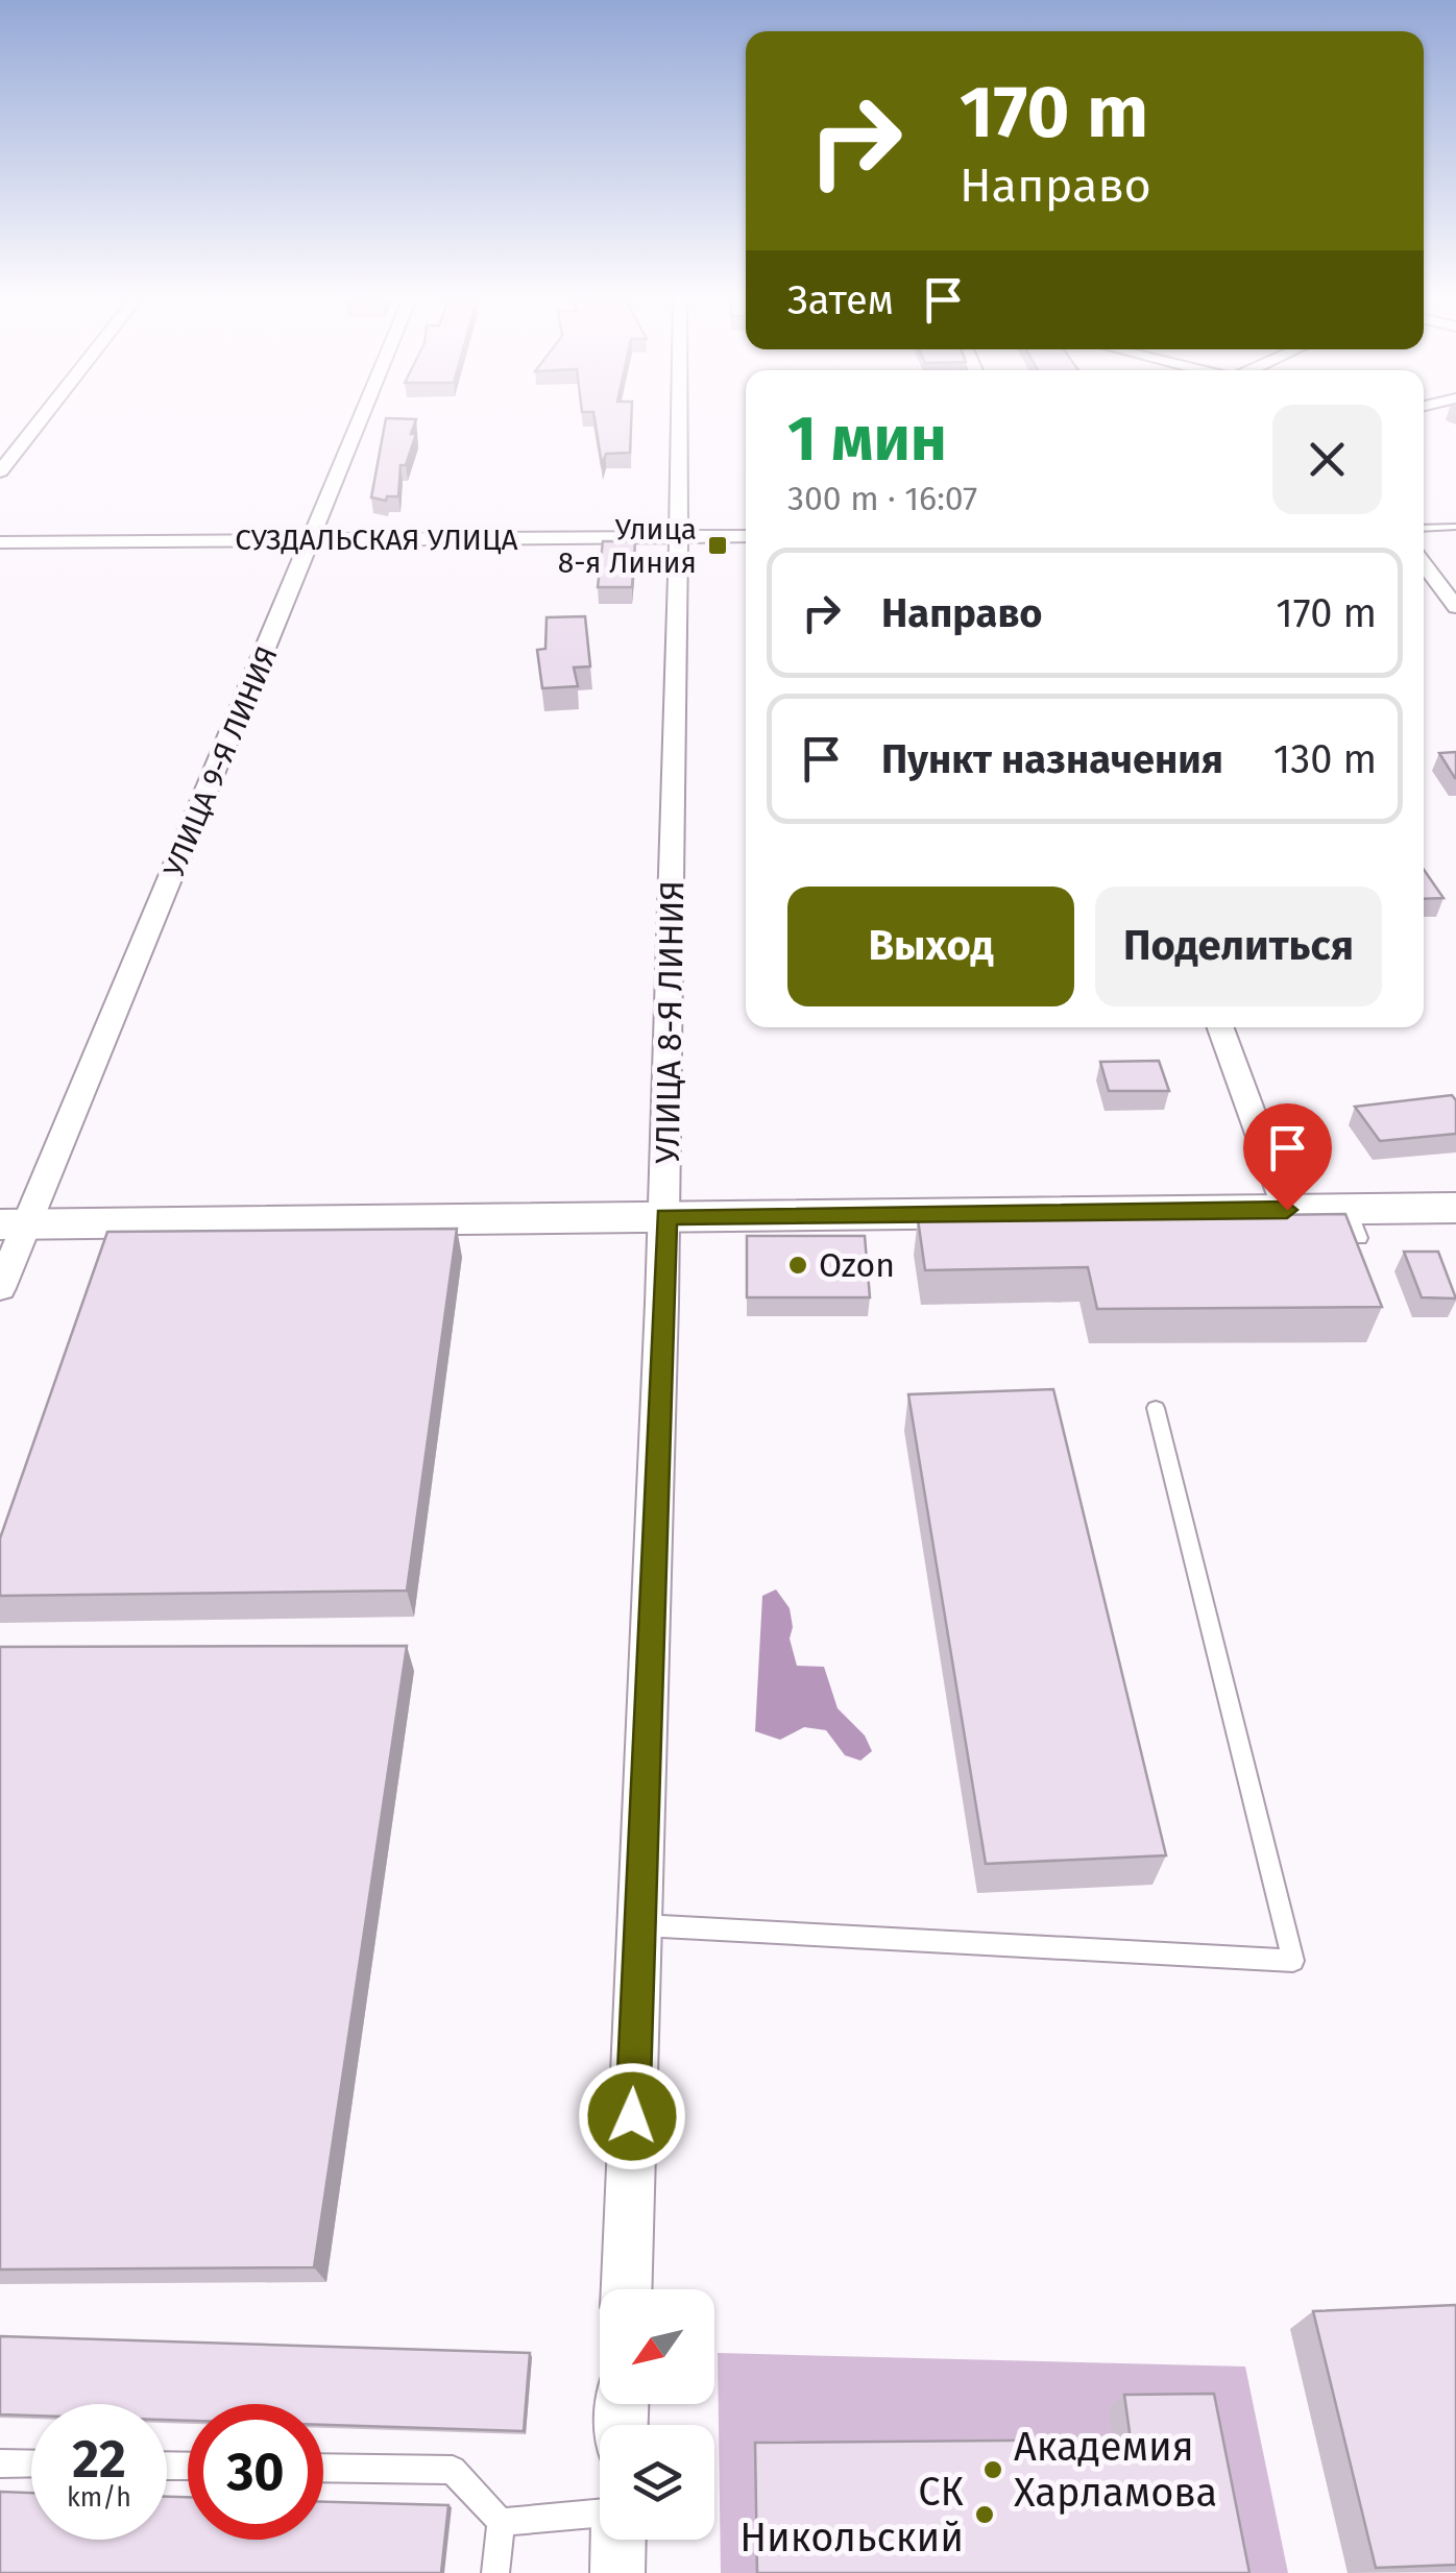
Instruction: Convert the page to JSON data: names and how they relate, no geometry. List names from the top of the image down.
{
  "streets": {
    "street": ["СУЗДАЛЬСКАЯ УЛИЦА", "УЛИЦА 9-Я ЛИНИЯ", "УЛИЦА 8-Я ЛИНИЯ"]
  },
  "crossings": [
    ["СУЗДАЛЬСКАЯ УЛИЦА", "УЛИЦА 9-Я ЛИНИЯ"],
    ["СУЗДАЛЬСКАЯ УЛИЦА", "УЛИЦА 8-Я ЛИНИЯ"]
  ],
  "places": {
    "transit": ["Улица 8-я Линия"],
    "other": ["Ozon", "Академия Харламова", "СК Никольский"]
  },
  "north": "bottom left",
  "page": {
    "turn": ["170 m", "Направо"],
    "then": "Затем",
    "heading": ["1 мин", "300 m · 16:07"],
    "list": [
      {
        "name": "Направо",
        "value": "170 m"
      },
      {
        "name": "Пункт назначения",
        "value": "130 m"
      }
    ],
    "buttons": ["Выход", "Поделиться"],
    "speed": "22 km/h",
    "limit": "30"
  }
}
